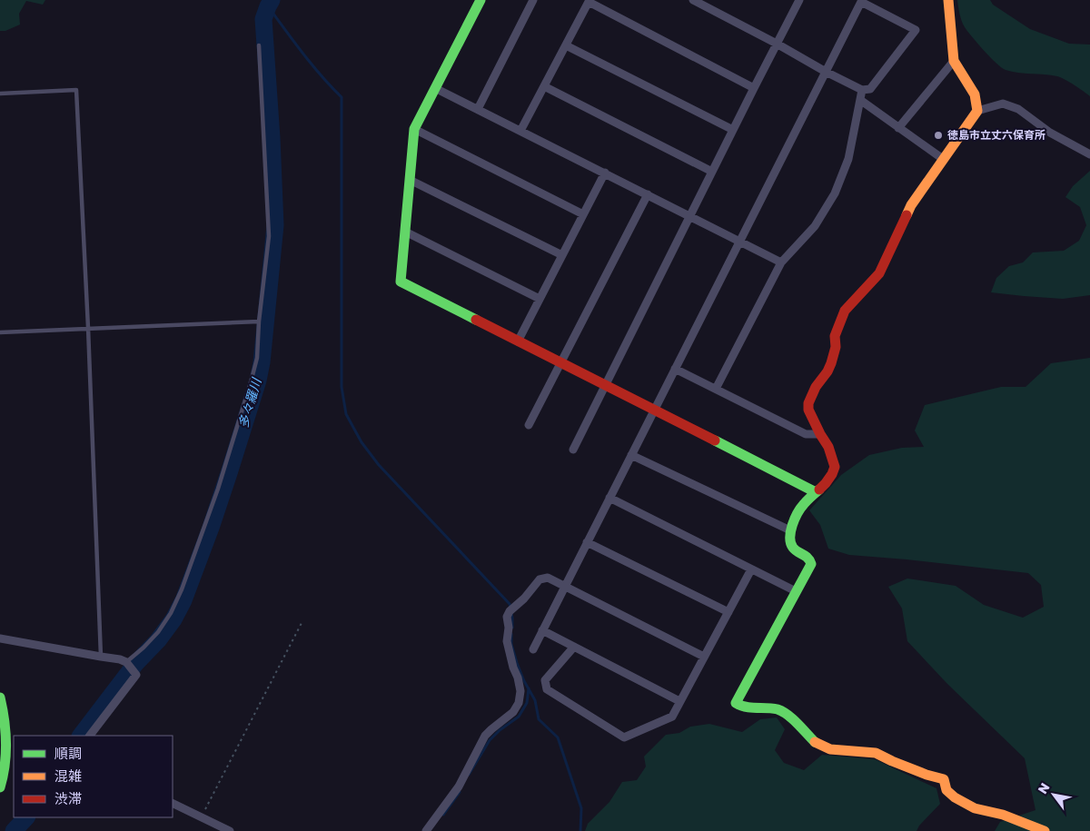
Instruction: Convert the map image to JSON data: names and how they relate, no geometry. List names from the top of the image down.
{
  "water": ["多々羅川"],
  "places": ["徳島市立丈六保育所"],
  "legend": ["順調", "混雑", "渋滞"],
  "north": "top left"
}
